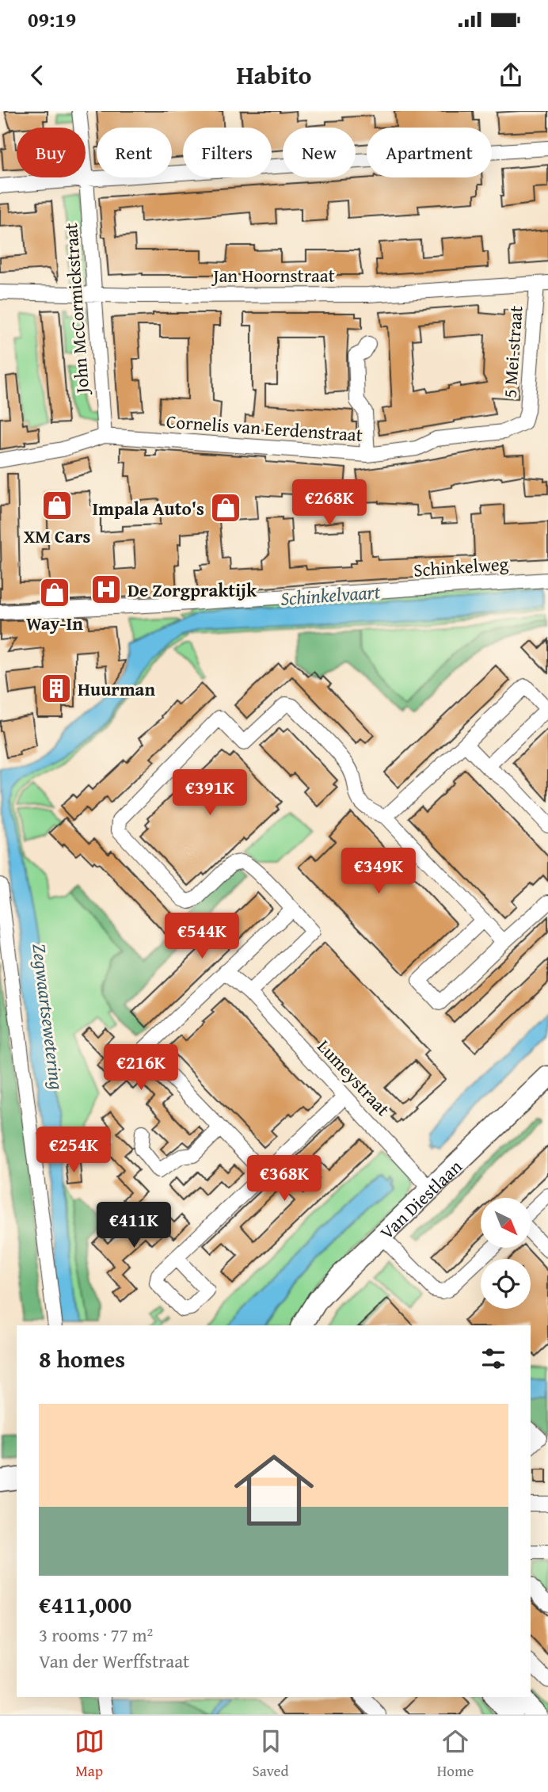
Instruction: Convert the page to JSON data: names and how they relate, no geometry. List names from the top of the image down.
{
  "streets": {
    "street": [
      "Jan Hoornstraat",
      "John McCormickstraat",
      "5 Mei-straat",
      "Cornelis van Eerdenstraat",
      "Schinkelweg",
      "Lumeystraat",
      "Van Diestlaan"
    ]
  },
  "crossings": [
    ["Jan Hoornstraat", "John McCormickstraat"],
    ["Jan Hoornstraat", "5 Mei-straat"],
    ["John McCormickstraat", "Cornelis van Eerdenstraat"],
    ["5 Mei-straat", "Cornelis van Eerdenstraat"],
    ["Lumeystraat", "Van Diestlaan"]
  ],
  "water": ["Schinkelvaart", "Zegwaartsewetering"],
  "places": {
    "shop": ["XM Cars", "Impala Auto's", "Way-In"],
    "hospital": ["De Zorgpraktijk"],
    "building": ["Huurman"]
  },
  "north": "bottom right",
  "page": {
    "status": "09:19",
    "header": "Habito",
    "chip": [
      "Buy",
      "Rent",
      "Filters",
      "New",
      "Apartment"
    ],
    "price": [
      "€268K",
      "€391K",
      "€349K",
      "€544K",
      "€216K",
      "€254K",
      "€368K",
      "€411K"
    ],
    "heading": "8 homes",
    "list": [
      {
        "name": "€411,000",
        "note": "3 rooms · 77 m² · Van der Werffstraat"
      }
    ],
    "tabs": ["Map", "Saved", "Home"]
  }
}
